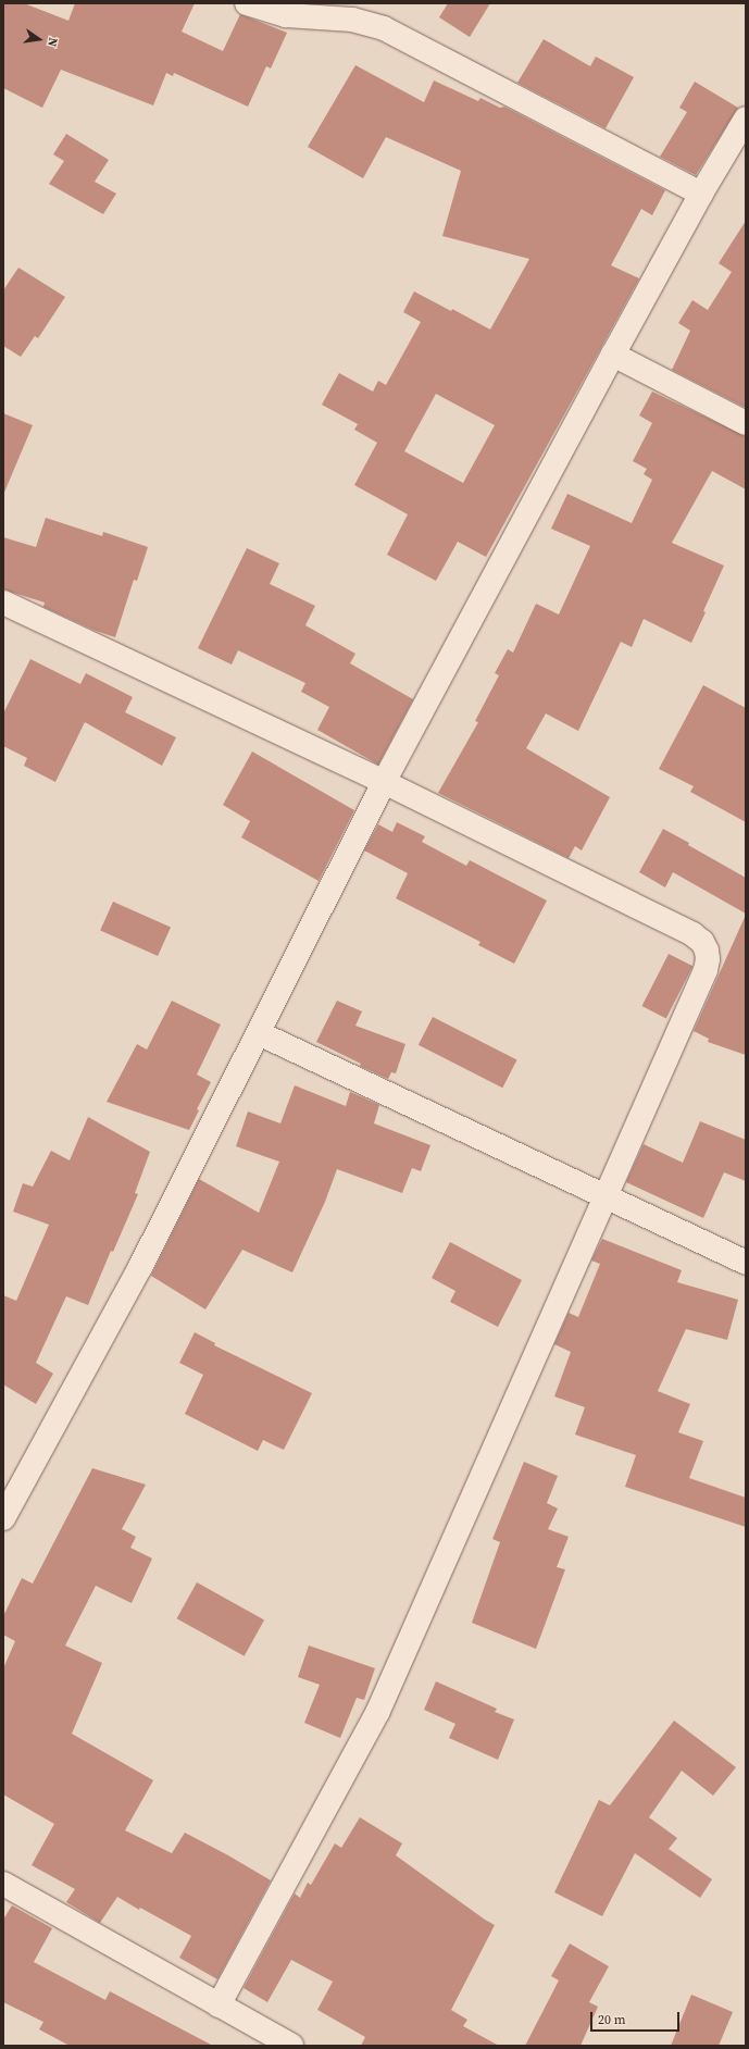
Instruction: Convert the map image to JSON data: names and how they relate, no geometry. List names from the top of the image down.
{
  "scale_bar": "20 m",
  "north": "right"
}
